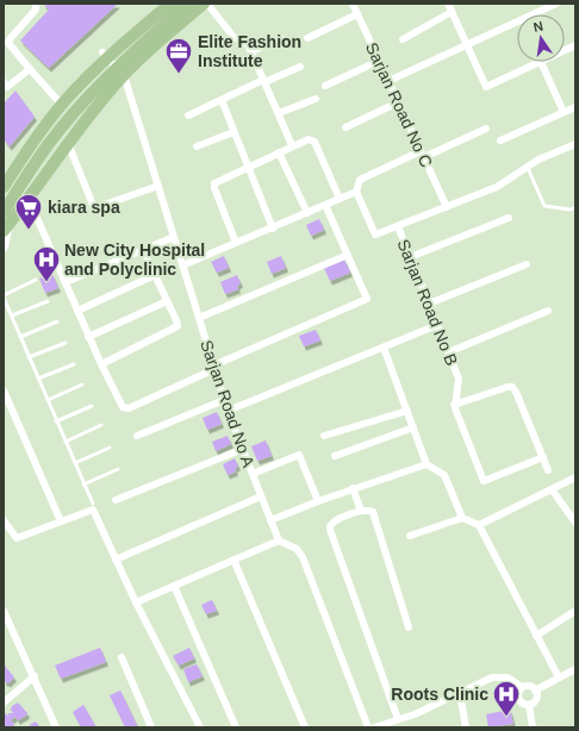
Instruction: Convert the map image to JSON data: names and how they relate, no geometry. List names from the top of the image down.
{
  "streets": {
    "street": ["Sarjan Road No C", "Sarjan Road No B", "Sarjan Road No A"]
  },
  "places": {
    "office": ["Elite Fashion Institute"],
    "supermarket": ["kiara spa"],
    "hospital": ["New City Hospital and Polyclinic", "Roots Clinic"]
  },
  "north": "top"
}
